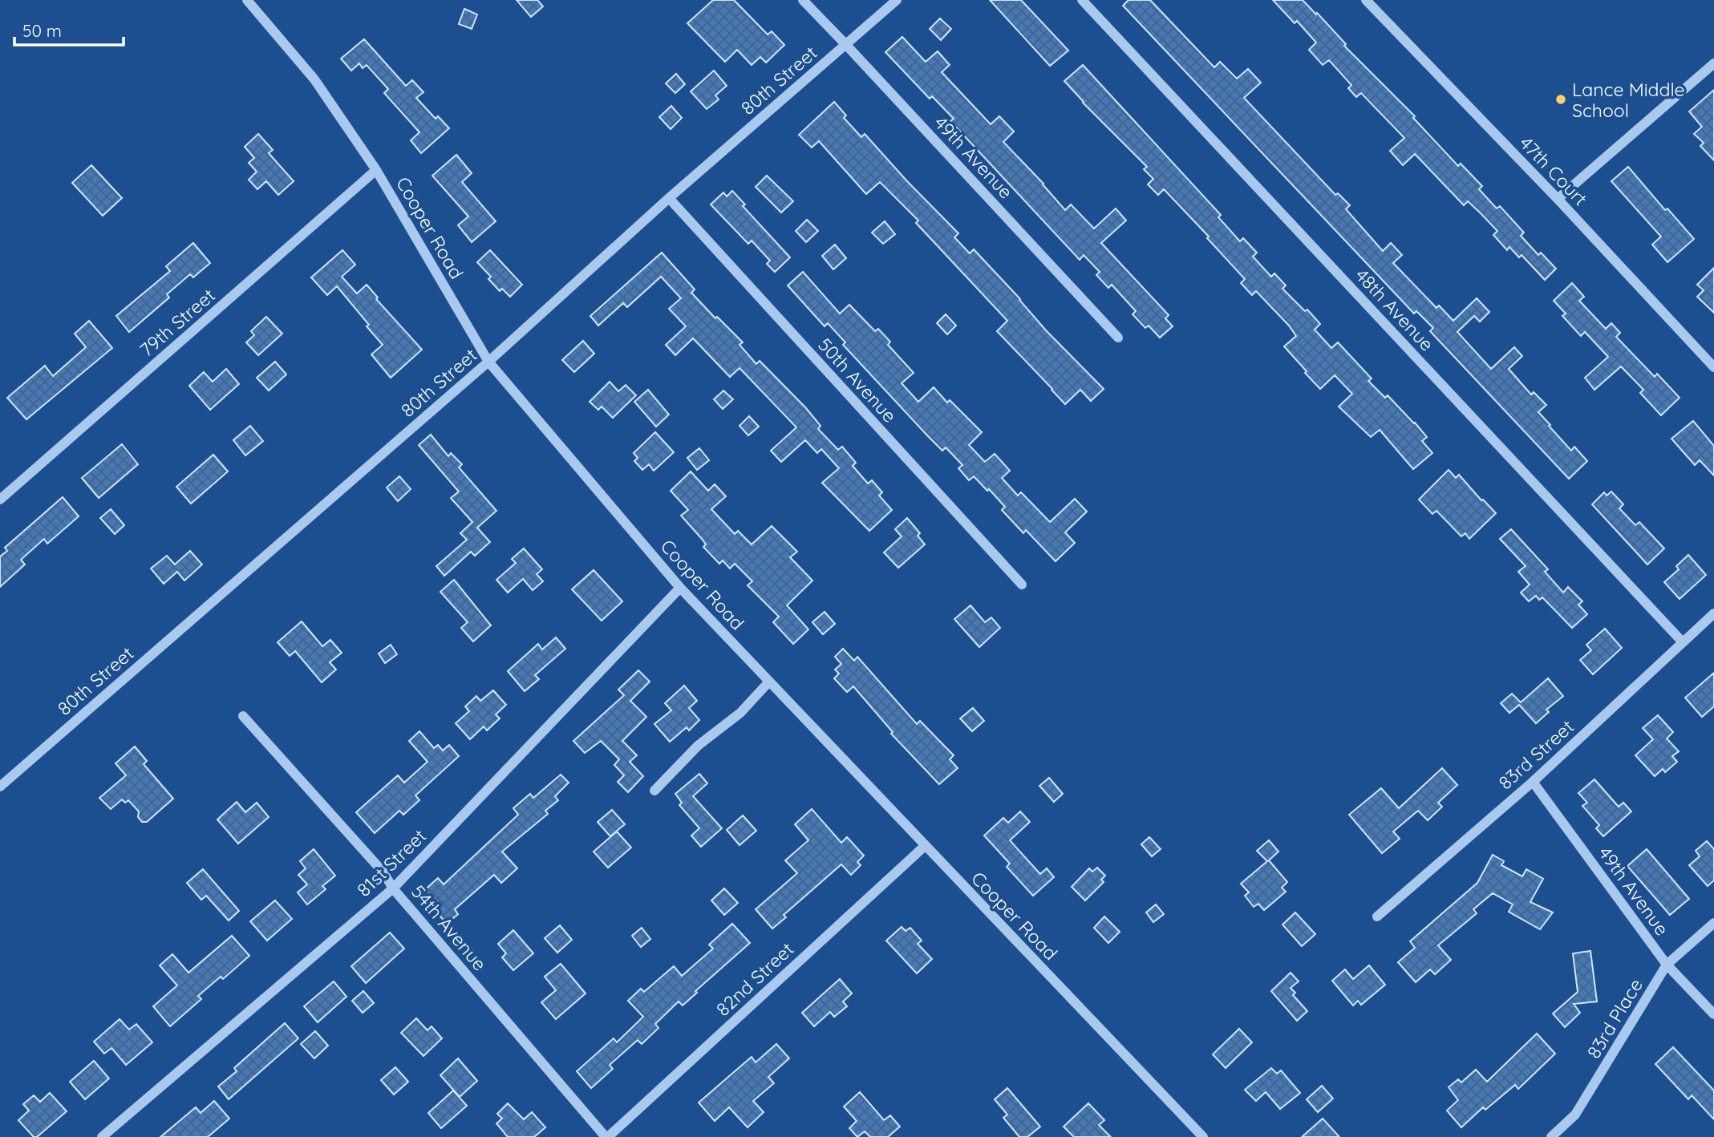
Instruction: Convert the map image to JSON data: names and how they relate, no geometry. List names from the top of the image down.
{
  "streets": {
    "street": [
      "80th Street",
      "49th Avenue",
      "47th Court",
      "Cooper Road",
      "48th Avenue",
      "79th Street",
      "50th Avenue",
      "83rd Street",
      "81st Street",
      "54th Avenue",
      "82nd Street",
      "83rd Place"
    ]
  },
  "crossings": [
    ["80th Street", "49th Avenue"],
    ["80th Street", "Cooper Road"],
    ["80th Street", "50th Avenue"],
    ["49th Avenue", "83rd Street"],
    ["49th Avenue", "83rd Place"],
    ["Cooper Road", "79th Street"],
    ["Cooper Road", "81st Street"],
    ["Cooper Road", "82nd Street"],
    ["48th Avenue", "83rd Street"],
    ["81st Street", "54th Avenue"],
    ["54th Avenue", "82nd Street"]
  ],
  "places": ["Lance Middle School"],
  "scale_bar": "50 m"
}
